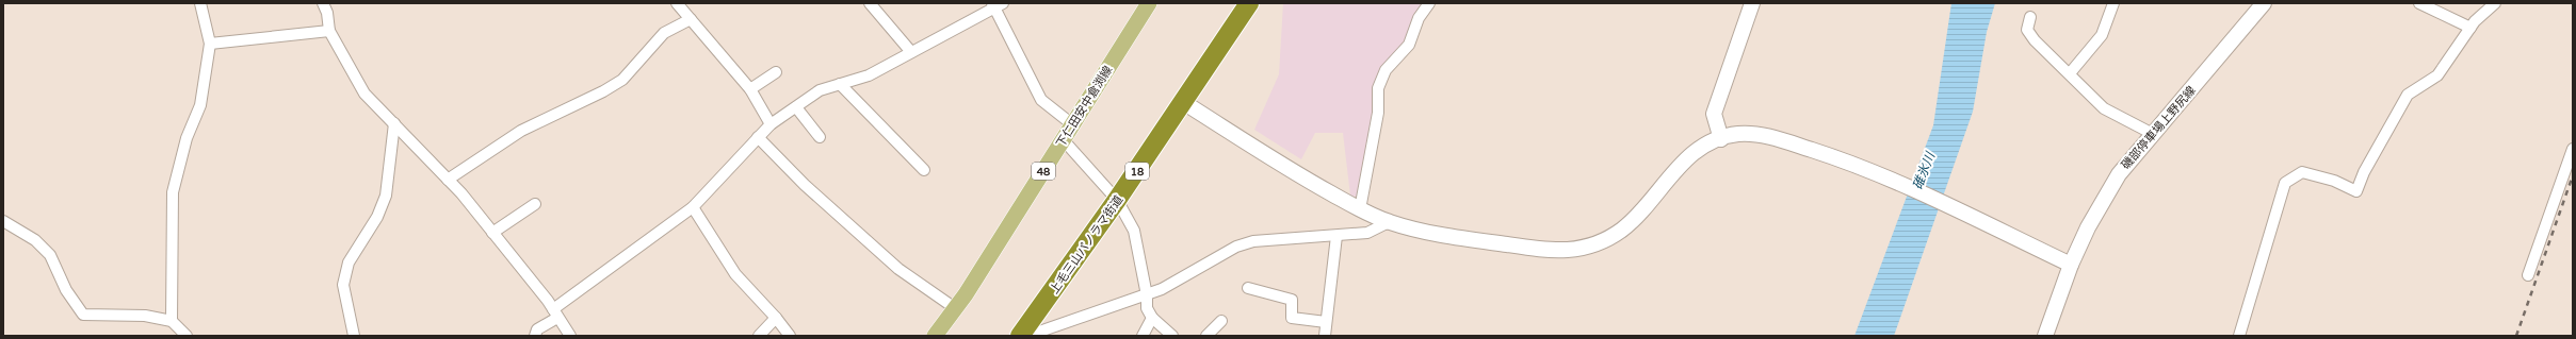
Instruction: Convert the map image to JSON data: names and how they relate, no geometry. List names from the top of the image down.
{
  "streets": {
    "highway": ["18", "上毛三山パノラマ街道"],
    "main road": ["下仁田安中倉渕線", "48"],
    "street": ["磯部停車場上野尻線"]
  },
  "water": ["碓氷川"]
}
